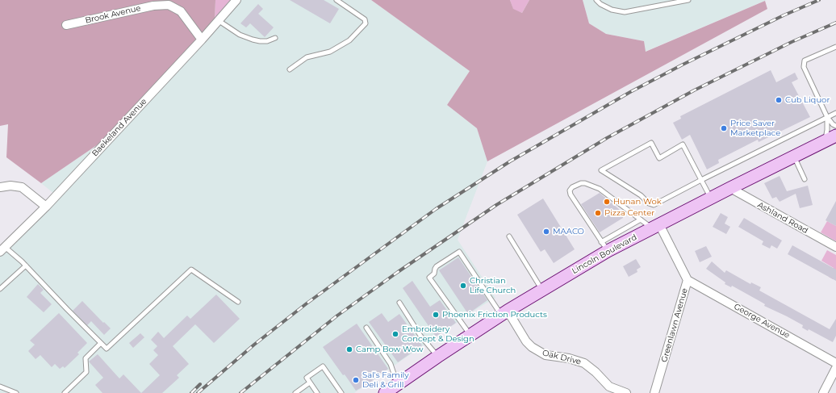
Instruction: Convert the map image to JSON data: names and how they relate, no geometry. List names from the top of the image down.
{
  "streets": {
    "main road": ["Lincoln Boulevard"],
    "street": [
      "Brook Avenue",
      "Baekeland Avenue",
      "Ashland Road",
      "George Avenue",
      "Greenlawn Avenue",
      "Oak Drive"
    ]
  },
  "crossings": [
    ["Brook Avenue", "Baekeland Avenue"],
    ["Ashland Road", "Lincoln Boulevard"],
    ["Lincoln Boulevard", "Greenlawn Avenue"],
    ["Lincoln Boulevard", "Oak Drive"],
    ["George Avenue", "Greenlawn Avenue"]
  ],
  "places": [
    "Cub Liquor",
    "Price Saver Marketplace",
    "Hunan Wok",
    "Pizza Center",
    "MAACO",
    "Christian Life Church",
    "Phoenix Friction Products",
    "Embroidery Concept & Design",
    "Camp Bow Wow",
    "Sal's Family Deli & Grill"
  ]
}
